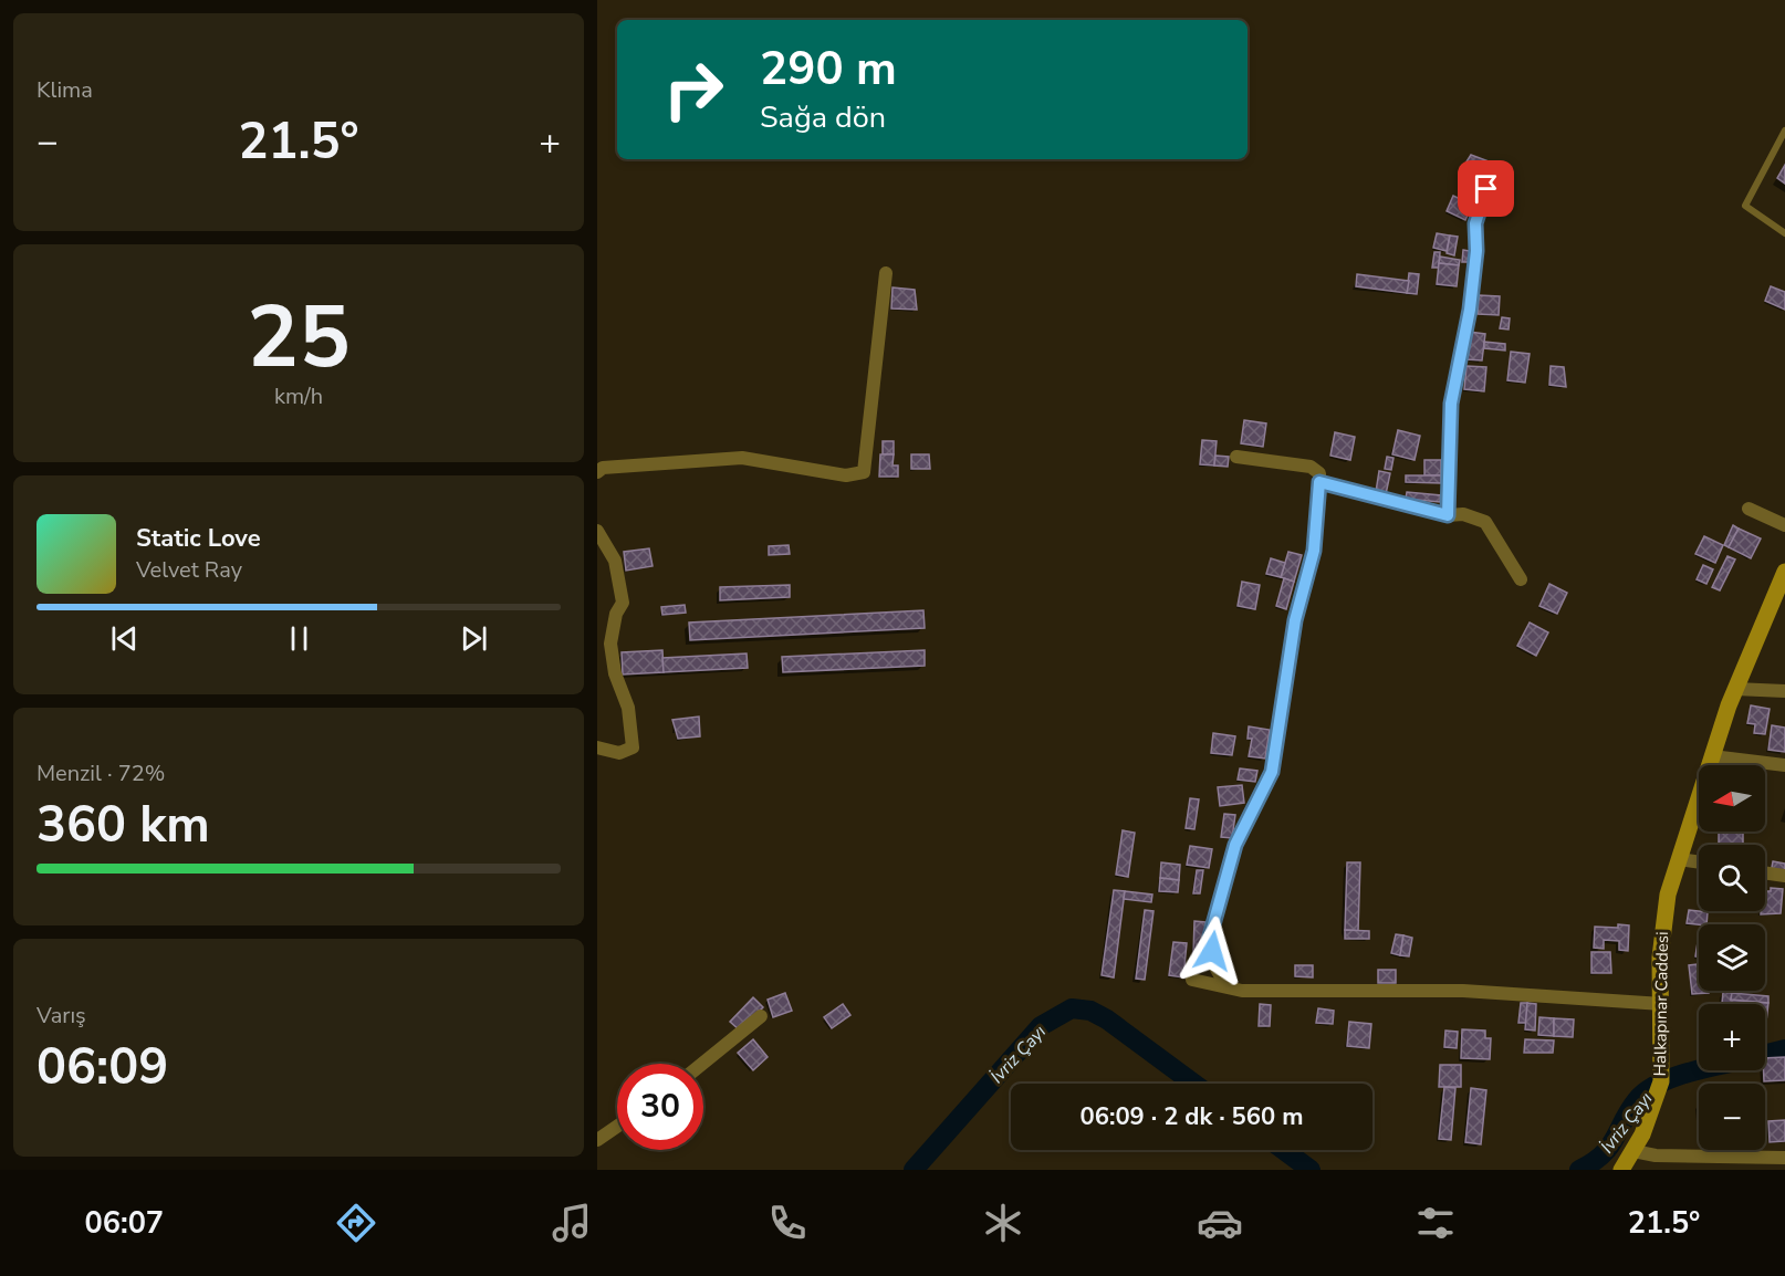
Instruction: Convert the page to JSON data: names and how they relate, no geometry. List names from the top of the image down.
{
  "streets": {
    "main road": ["Halkapınar Caddesi"]
  },
  "water": ["İvriz Çayı"],
  "north": "left",
  "page": {
    "tile": [
      "Klima",
      ["25", "km/h"],
      ["Menzil · 72%", "360 km"],
      ["Varış", "06:09"]
    ],
    "turn": ["290 m", "Sağa dön"],
    "heat": ["−", "21.5°", "+"],
    "song": ["Static Love", "Velvet Ray"],
    "map_buttons": ["+", "−"],
    "limit": "30",
    "trip": "06:09 · 2 dk · 560 m",
    "tabs": ["06:07", "21.5°"]
  }
}
